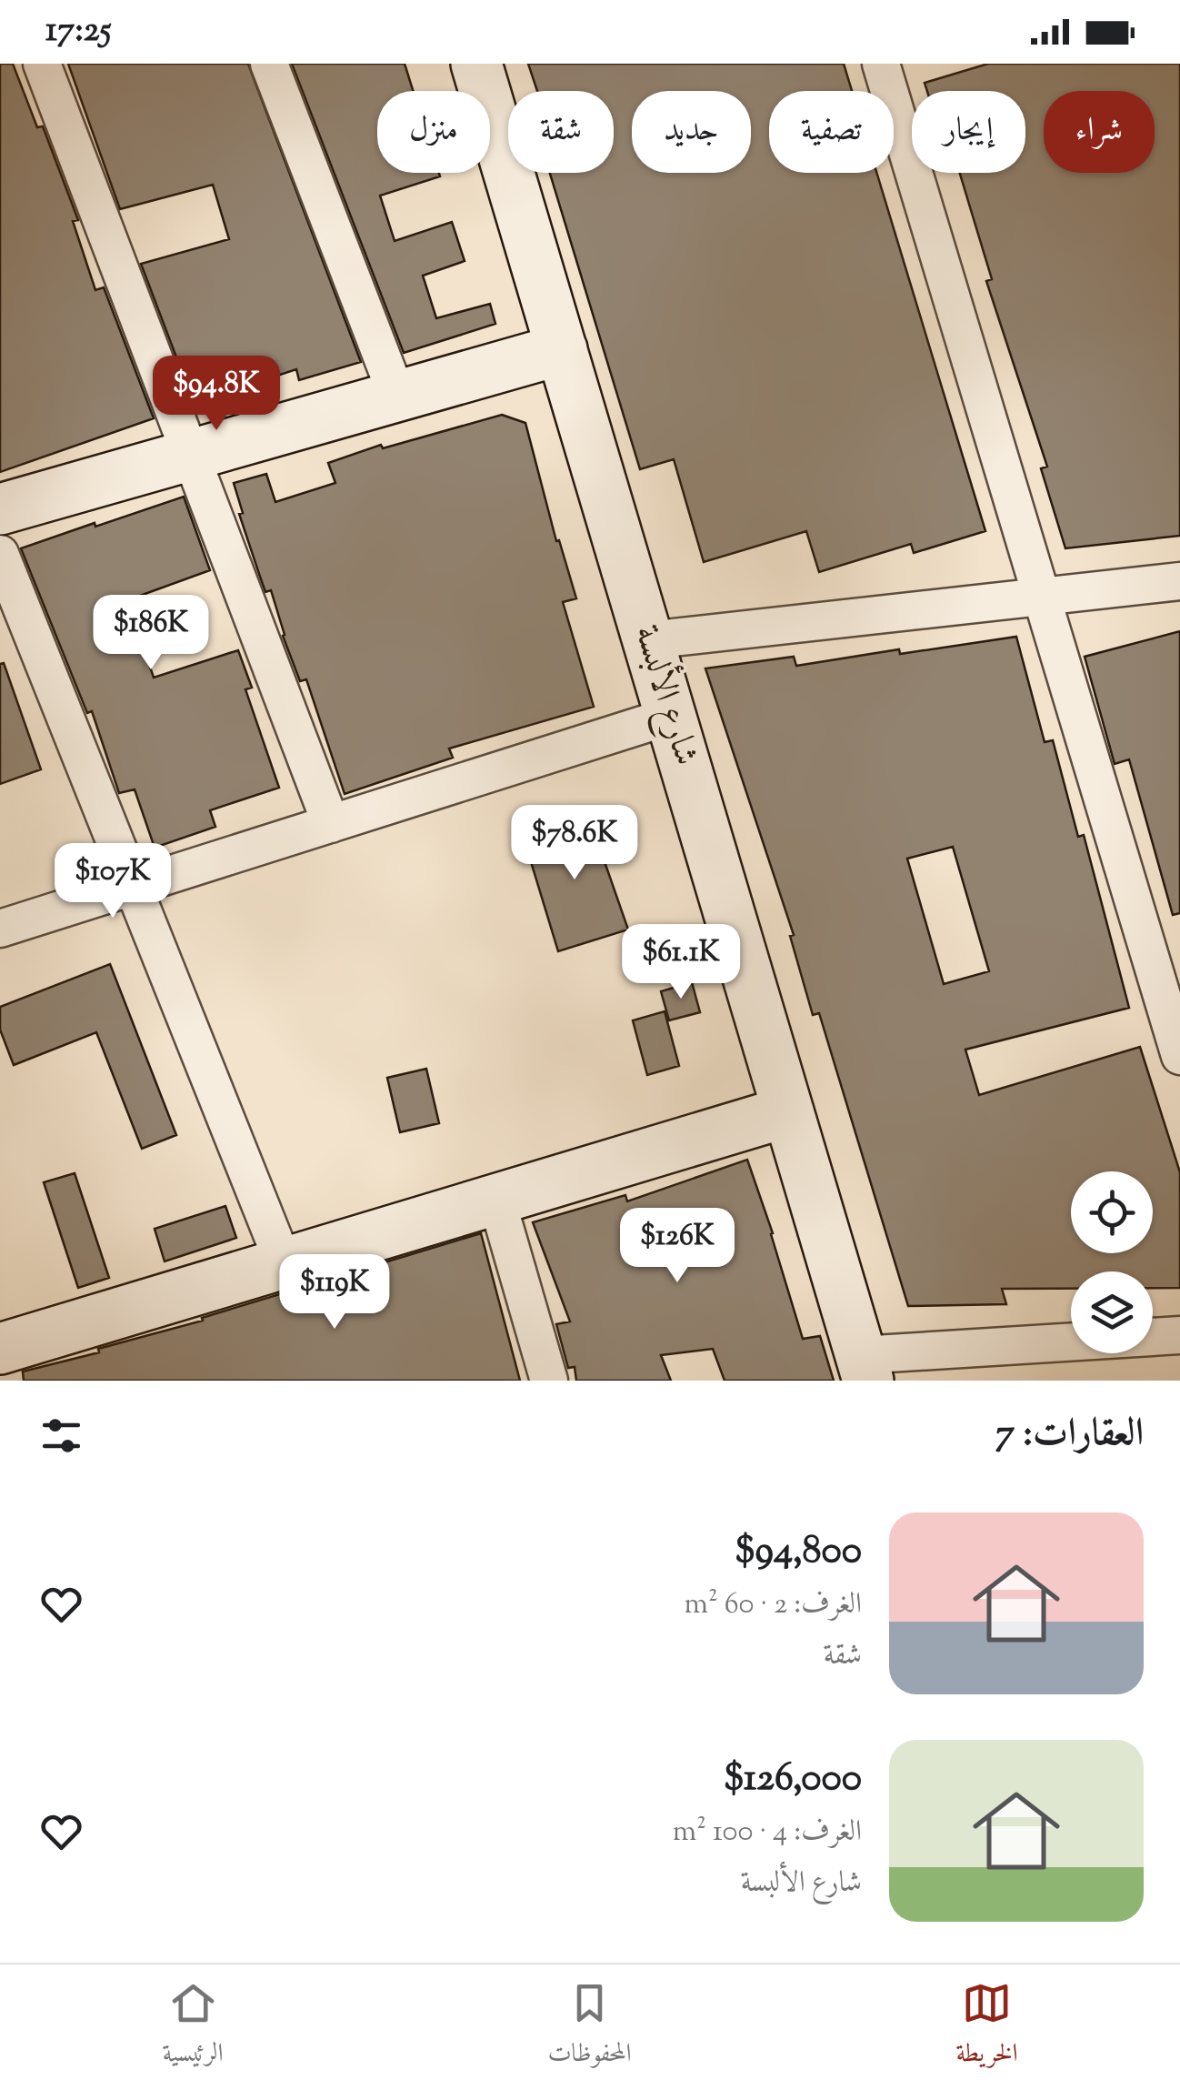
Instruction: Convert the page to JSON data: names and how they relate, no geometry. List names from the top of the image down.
{
  "streets": {
    "main road": ["شارع الألبسة"]
  },
  "page": {
    "status": "17:25",
    "chip": [
      "شراء",
      "إيجار",
      "تصفية",
      "جديد",
      "شقة",
      "منزل"
    ],
    "price": [
      "$94.8K",
      "$186K",
      "$78.6K",
      "$107K",
      "$61.1K",
      "$126K",
      "$119K"
    ],
    "heading": "العقارات: 7",
    "list": [
      {
        "name": "$94,800",
        "note": "الغرف: 2 · 60 m² · شقة"
      },
      {
        "name": "$126,000",
        "note": "الغرف: 4 · 100 m² · شارع الألبسة"
      }
    ],
    "tabs": ["الخريطة", "المحفوظات", "الرئيسية"]
  }
}
